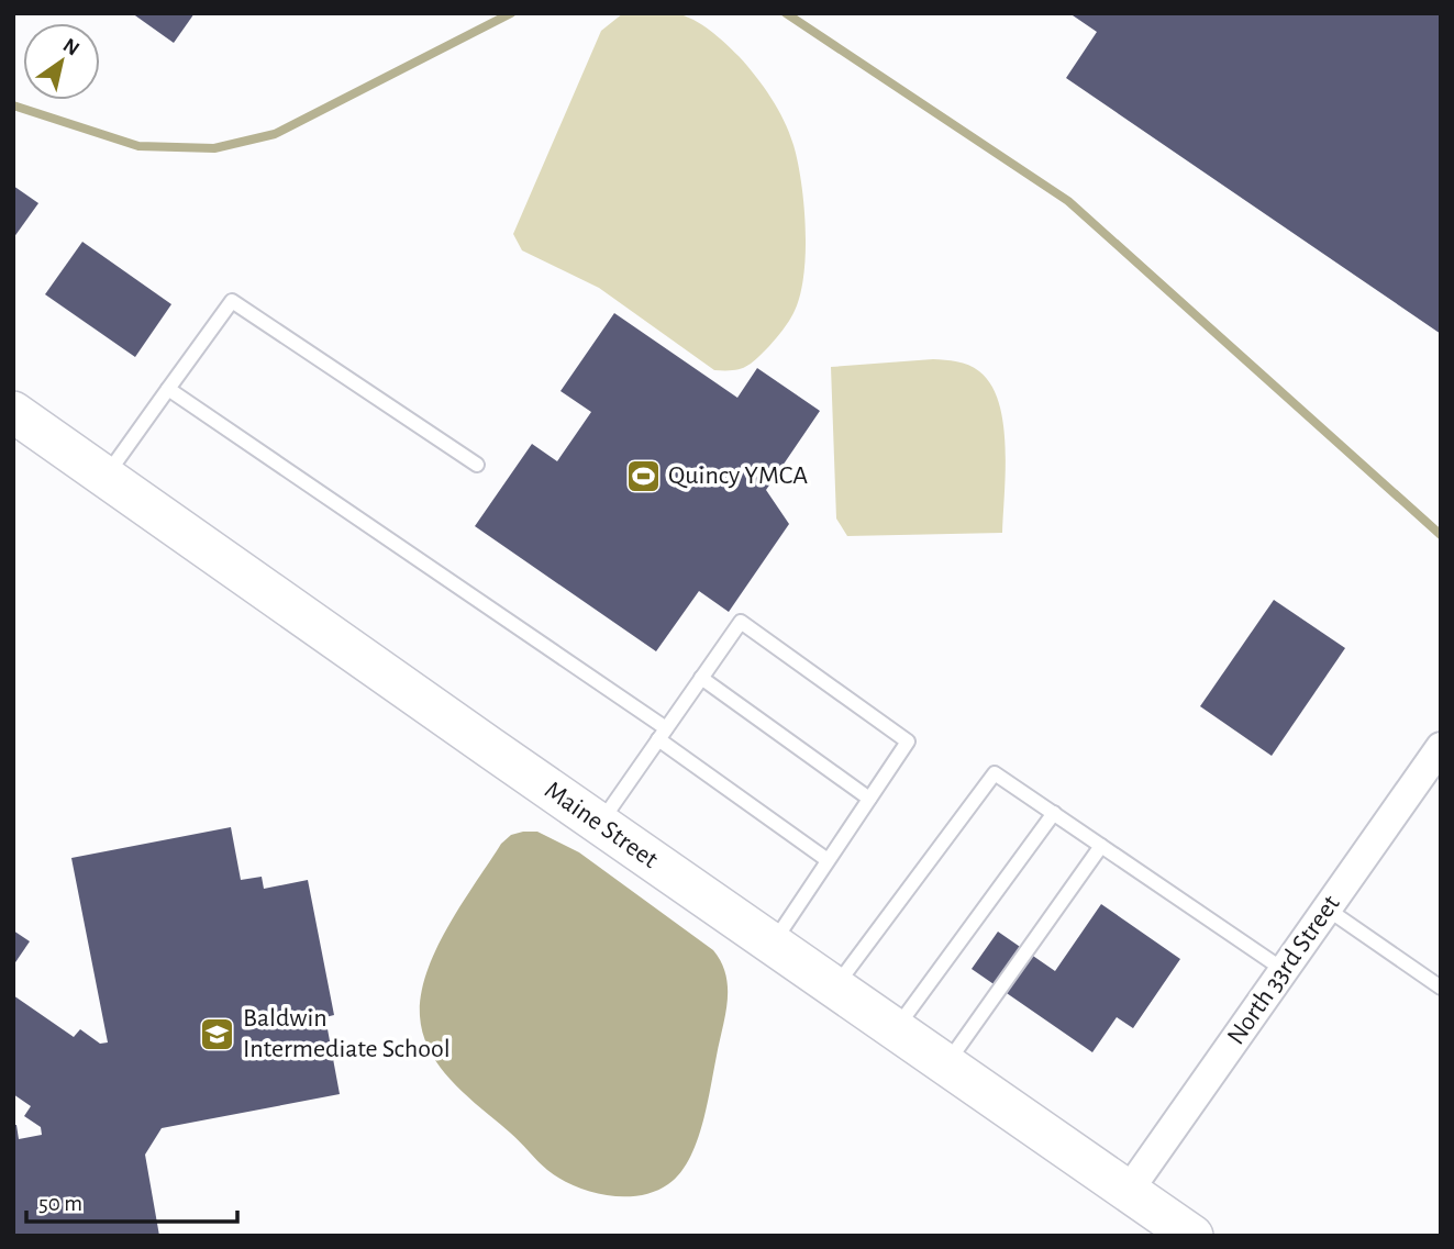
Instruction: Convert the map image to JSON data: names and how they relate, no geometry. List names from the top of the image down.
{
  "streets": {
    "street": ["Maine Street", "North 33rd Street"]
  },
  "crossings": [
    ["Maine Street", "North 33rd Street"]
  ],
  "places": {
    "sports": ["Quincy YMCA"],
    "school or university": ["Baldwin Intermediate School"]
  },
  "scale_bar": "50 m",
  "north": "top right"
}
